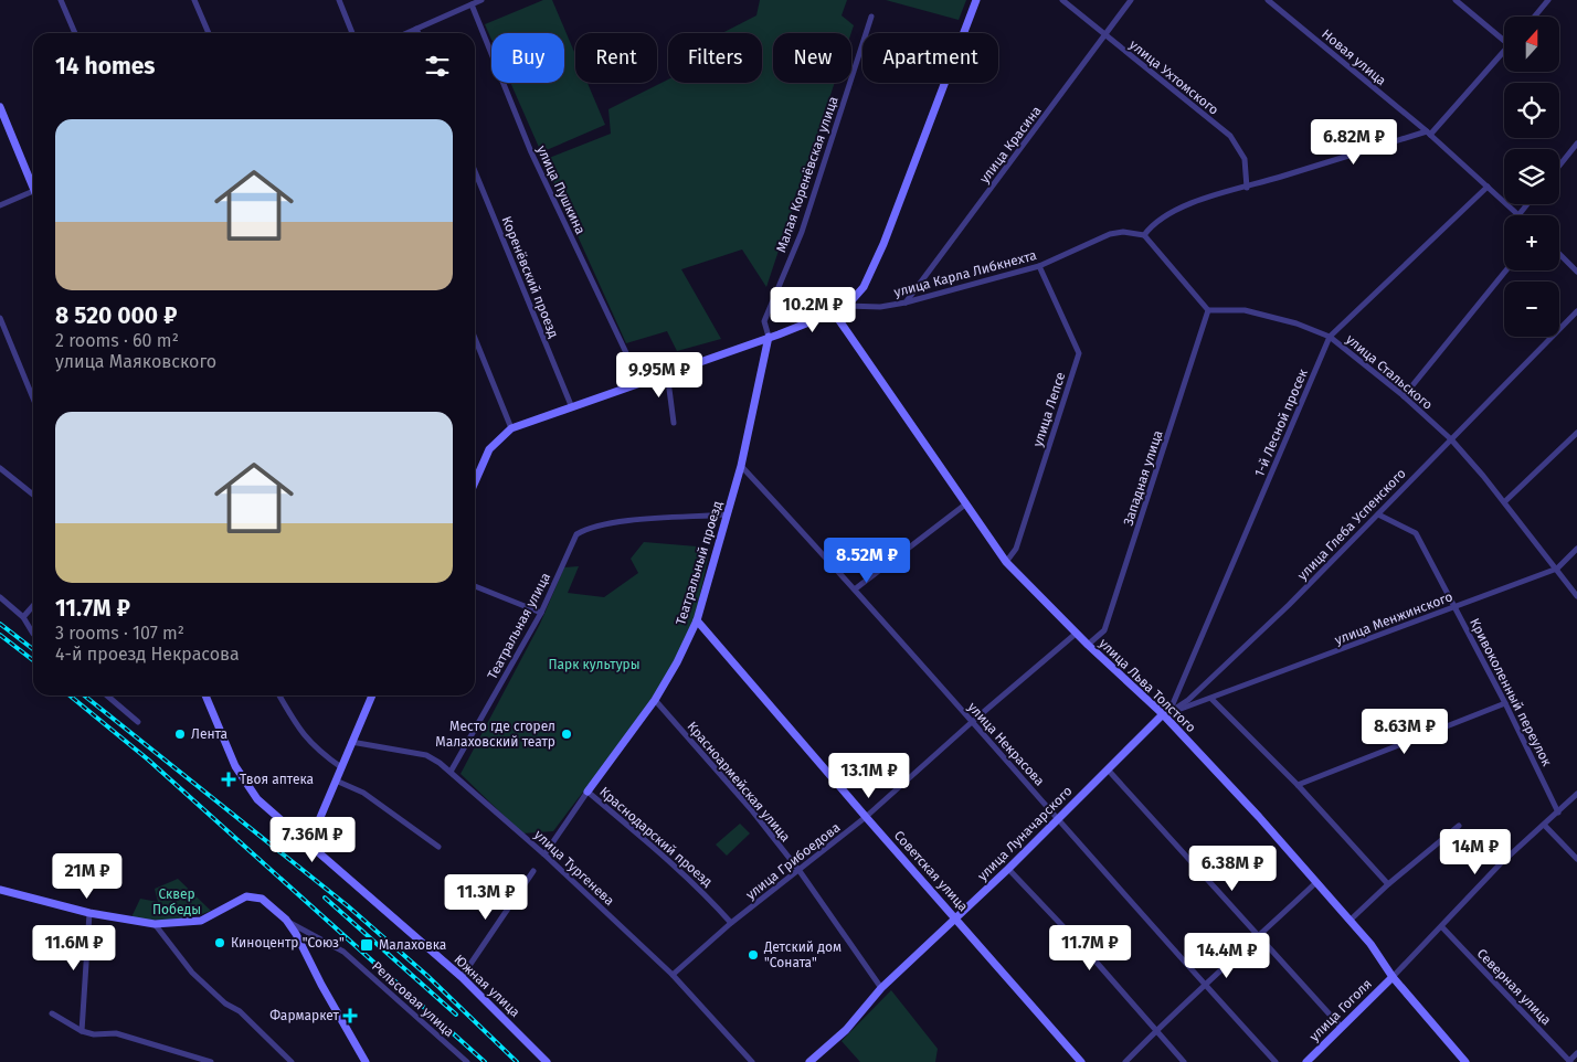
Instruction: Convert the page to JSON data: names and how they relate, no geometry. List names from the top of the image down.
{
  "streets": {
    "street": [
      "Новая улица",
      "улица Ухтомского",
      "улица Красина",
      "Малая Коренёвская улица",
      "улица Пушкина",
      "улица Карла Либкнехта",
      "Коренёвский проезд",
      "улица Стальского",
      "улица Лепсе",
      "1-й Лесной просек",
      "Западная улица",
      "улица Глеба Успенского",
      "Театральный проезд",
      "улица Менжинского",
      "Театральная улица",
      "улица Льва Толстого",
      "Кривоколенный переулок",
      "улица Некрасова",
      "Красноармейская улица",
      "улица Луначарского",
      "Краснодарский проезд",
      "улица Грибоедова",
      "улица Тургенева",
      "Советская улица",
      "Южная улица",
      "Северная улица",
      "Рельсовая улица",
      "улица Гоголя"
    ]
  },
  "crossings": [
    ["Новая улица", "1-й Лесной просек"],
    ["улица Ухтомского", "улица Красина"],
    ["улица Красина", "улица Карла Либкнехта"],
    ["Малая Коренёвская улица", "Театральный проезд"],
    ["улица Карла Либкнехта", "улица Лепсе"],
    ["улица Стальского", "1-й Лесной просек"],
    ["улица Стальского", "Западная улица"],
    ["улица Стальского", "улица Глеба Успенского"],
    ["улица Стальского", "улица Менжинского"],
    ["улица Лепсе", "улица Льва Толстого"],
    ["1-й Лесной просек", "улица Глеба Успенского"],
    ["1-й Лесной просек", "улица Льва Толстого"],
    ["1-й Лесной просек", "улица Луначарского"],
    ["Западная улица", "улица Льва Толстого"],
    ["улица Глеба Успенского", "улица Льва Толстого"],
    ["улица Глеба Успенского", "Кривоколенный переулок"],
    ["улица Глеба Успенского", "улица Луначарского"],
    ["Театральный проезд", "Театральная улица"],
    ["Театральный проезд", "улица Некрасова"],
    ["Театральный проезд", "Красноармейская улица"],
    ["Театральный проезд", "Краснодарский проезд"],
    ["Театральный проезд", "улица Тургенева"],
    ["Театральный проезд", "Советская улица"],
    ["улица Менжинского", "Кривоколенный переулок"],
    ["Театральная улица", "улица Тургенева"],
    ["улица Льва Толстого", "улица Луначарского"],
    ["улица Льва Толстого", "улица Грибоедова"],
    ["улица Льва Толстого", "улица Гоголя"],
    ["улица Некрасова", "улица Луначарского"],
    ["улица Некрасова", "улица Грибоедова"],
    ["Красноармейская улица", "улица Луначарского"],
    ["Красноармейская улица", "улица Грибоедова"],
    ["улица Луначарского", "Советская улица"],
    ["Краснодарский проезд", "улица Грибоедова"],
    ["улица Грибоедова", "улица Тургенева"],
    ["улица Грибоедова", "Советская улица"]
  ],
  "parks": ["Парк культуры", "Сквер Победы"],
  "places": {
    "other": [
      "Лента",
      "Место где сгорел Малаховский театр",
      "Киноцентр \"Союз\"",
      "Детский дом \"Соната\""
    ],
    "health": ["Твоя аптека", "Фармаркет"],
    "transit": ["Малаховка"]
  },
  "north": "top",
  "page": {
    "map_buttons": ["+", "−"],
    "chip": [
      "Buy",
      "Rent",
      "Filters",
      "New",
      "Apartment"
    ],
    "heading": "14 homes",
    "list": [
      {
        "name": "8 520 000 ₽",
        "note": "2 rooms · 60 m² · улица Маяковского"
      },
      {
        "name": "11.7M ₽",
        "note": "3 rooms · 107 m² · 4-й проезд Некрасова"
      }
    ],
    "price": [
      "6.82M ₽",
      "10.2M ₽",
      "9.95M ₽",
      "8.52M ₽",
      "8.63M ₽",
      "13.1M ₽",
      "7.36M ₽",
      "14M ₽",
      "6.38M ₽",
      "21M ₽",
      "11.3M ₽",
      "11.6M ₽",
      "11.7M ₽",
      "14.4M ₽"
    ]
  }
}
